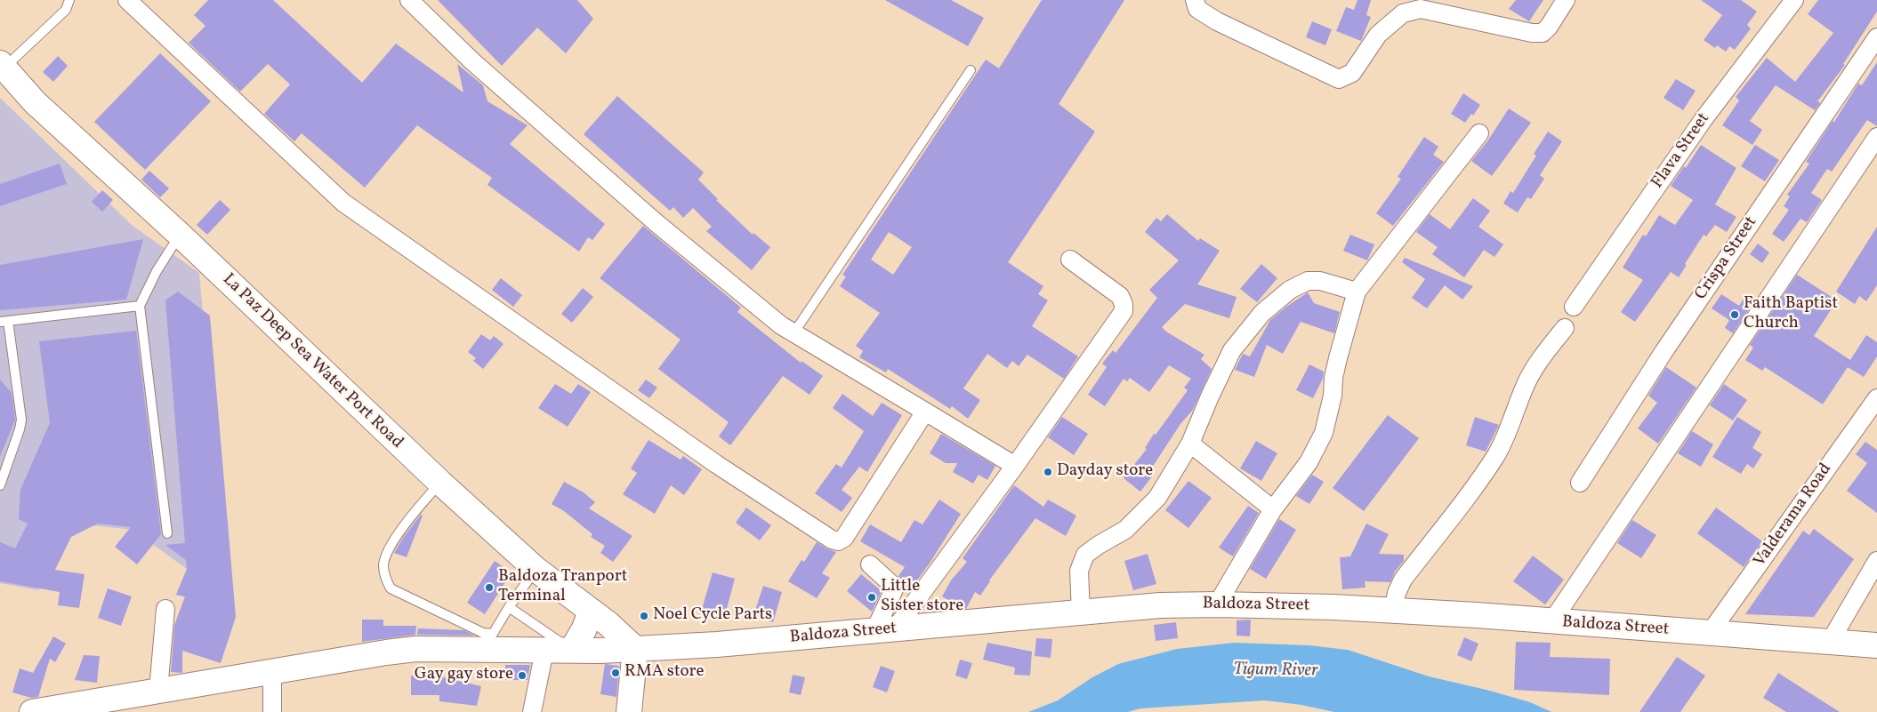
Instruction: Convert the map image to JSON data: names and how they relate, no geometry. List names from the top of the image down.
{
  "streets": {
    "main road": ["La Paz Deep Sea Water Port Road", "Baldoza Street"],
    "street": ["Flava Street", "Crispa Street", "Valderama Road"]
  },
  "crossings": [
    ["La Paz Deep Sea Water Port Road", "Baldoza Street"],
    ["Valderama Road", "Baldoza Street"]
  ],
  "water": ["Tigum River"],
  "places": [
    "Faith Baptist Church",
    "Dayday store",
    "Baldoza Tranport Terminal",
    "Little Sister store",
    "Noel Cycle Parts",
    "RMA store",
    "Gay gay store"
  ]
}
